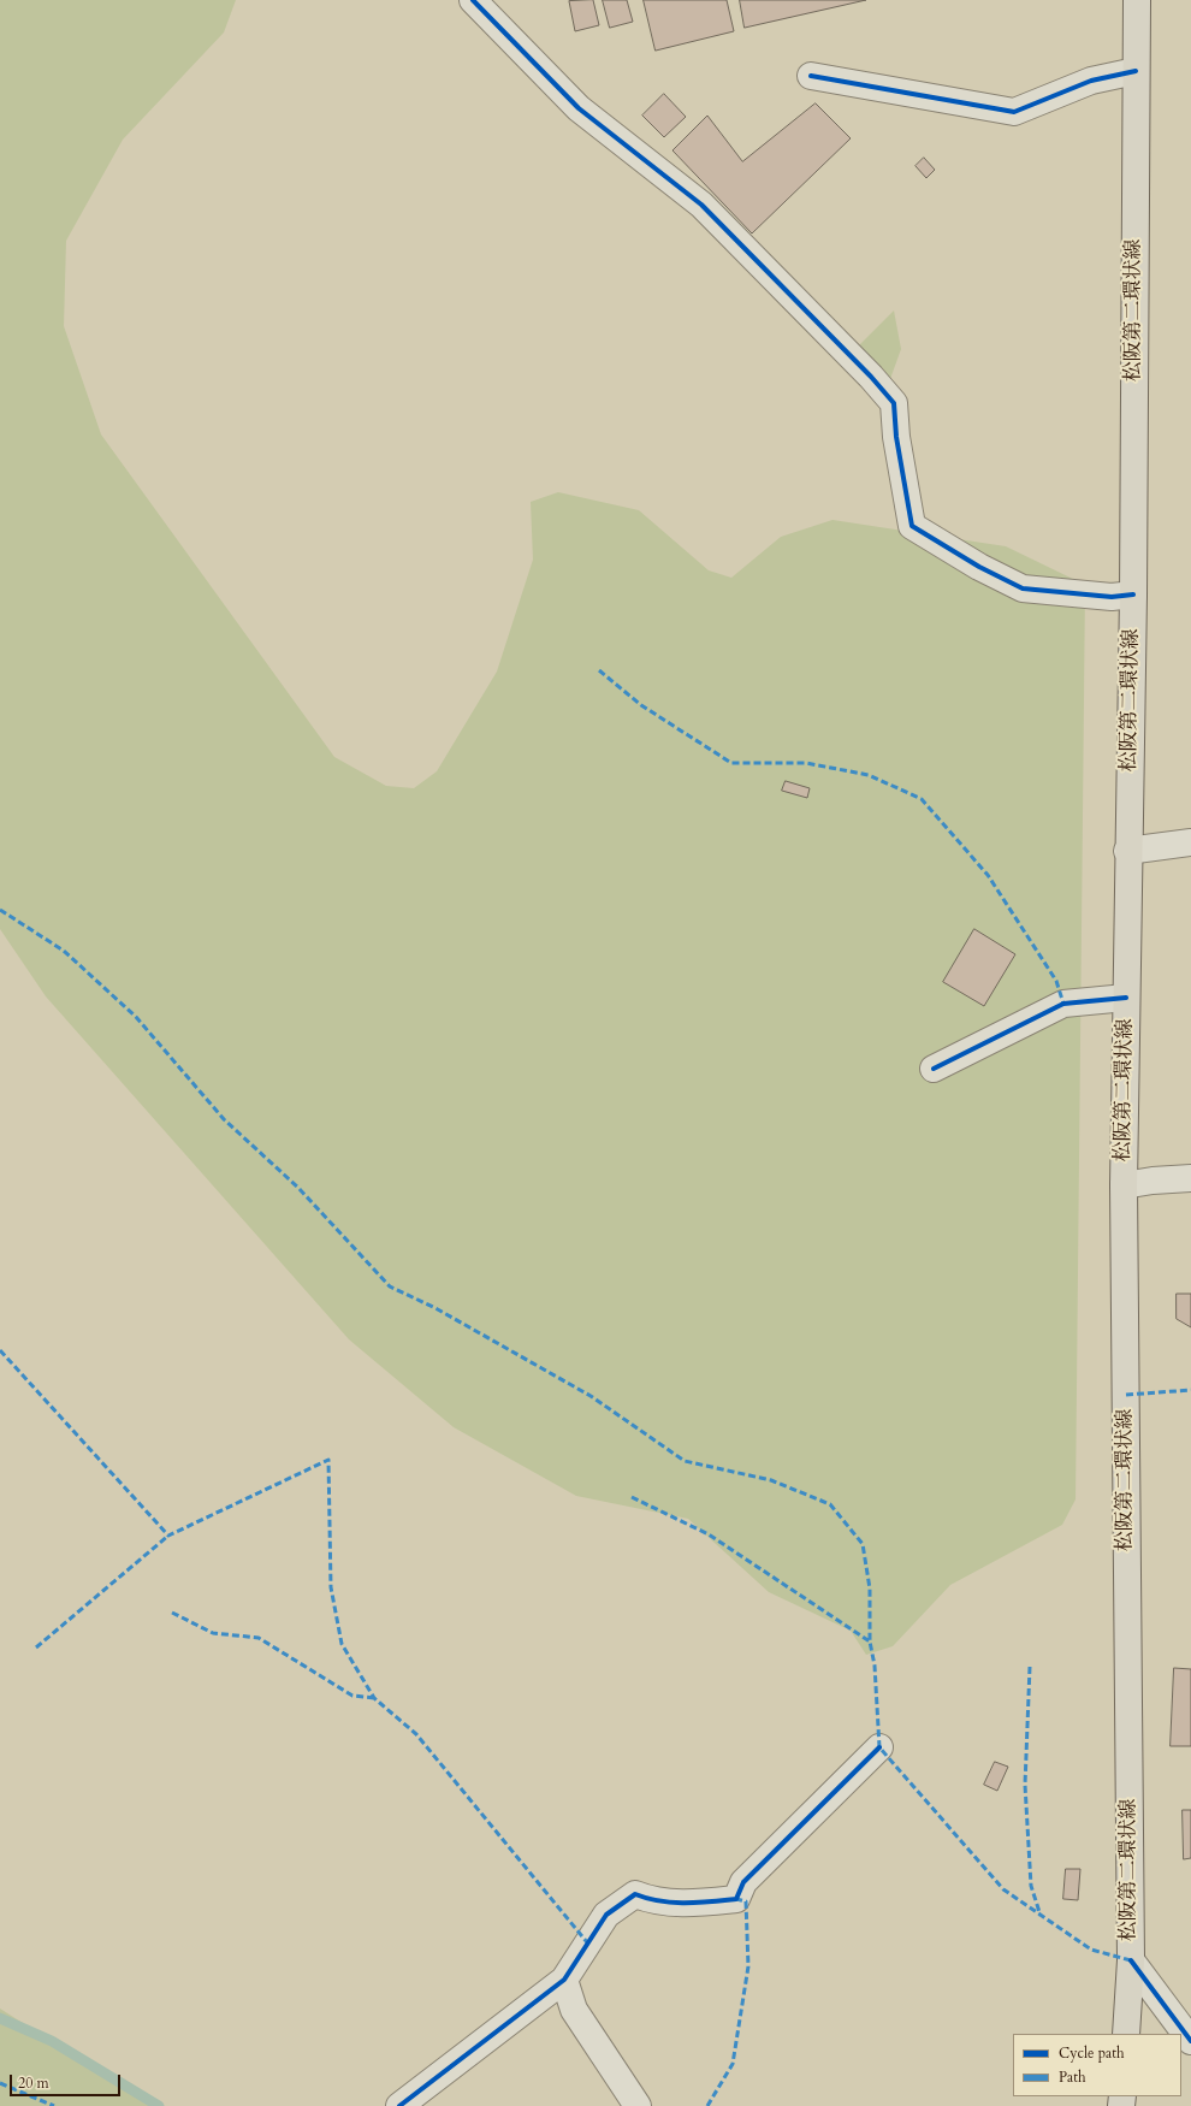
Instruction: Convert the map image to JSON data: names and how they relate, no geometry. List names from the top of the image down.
{
  "streets": {
    "main road": ["松阪第二環状線"]
  },
  "legend": ["Cycle path", "Path"],
  "scale_bar": "20 m"
}
